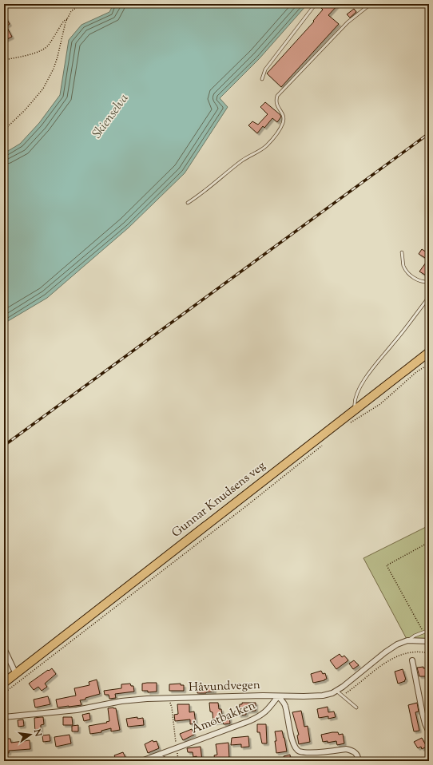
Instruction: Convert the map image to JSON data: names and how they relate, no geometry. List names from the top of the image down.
{
  "streets": {
    "main road": ["Gunnar Knudsens veg"],
    "street": ["Håvundvegen", "Åmotbakken"]
  },
  "crossings": [
    ["Håvundvegen", "Åmotbakken"]
  ],
  "water": ["Skienselva"],
  "north": "right"
}
